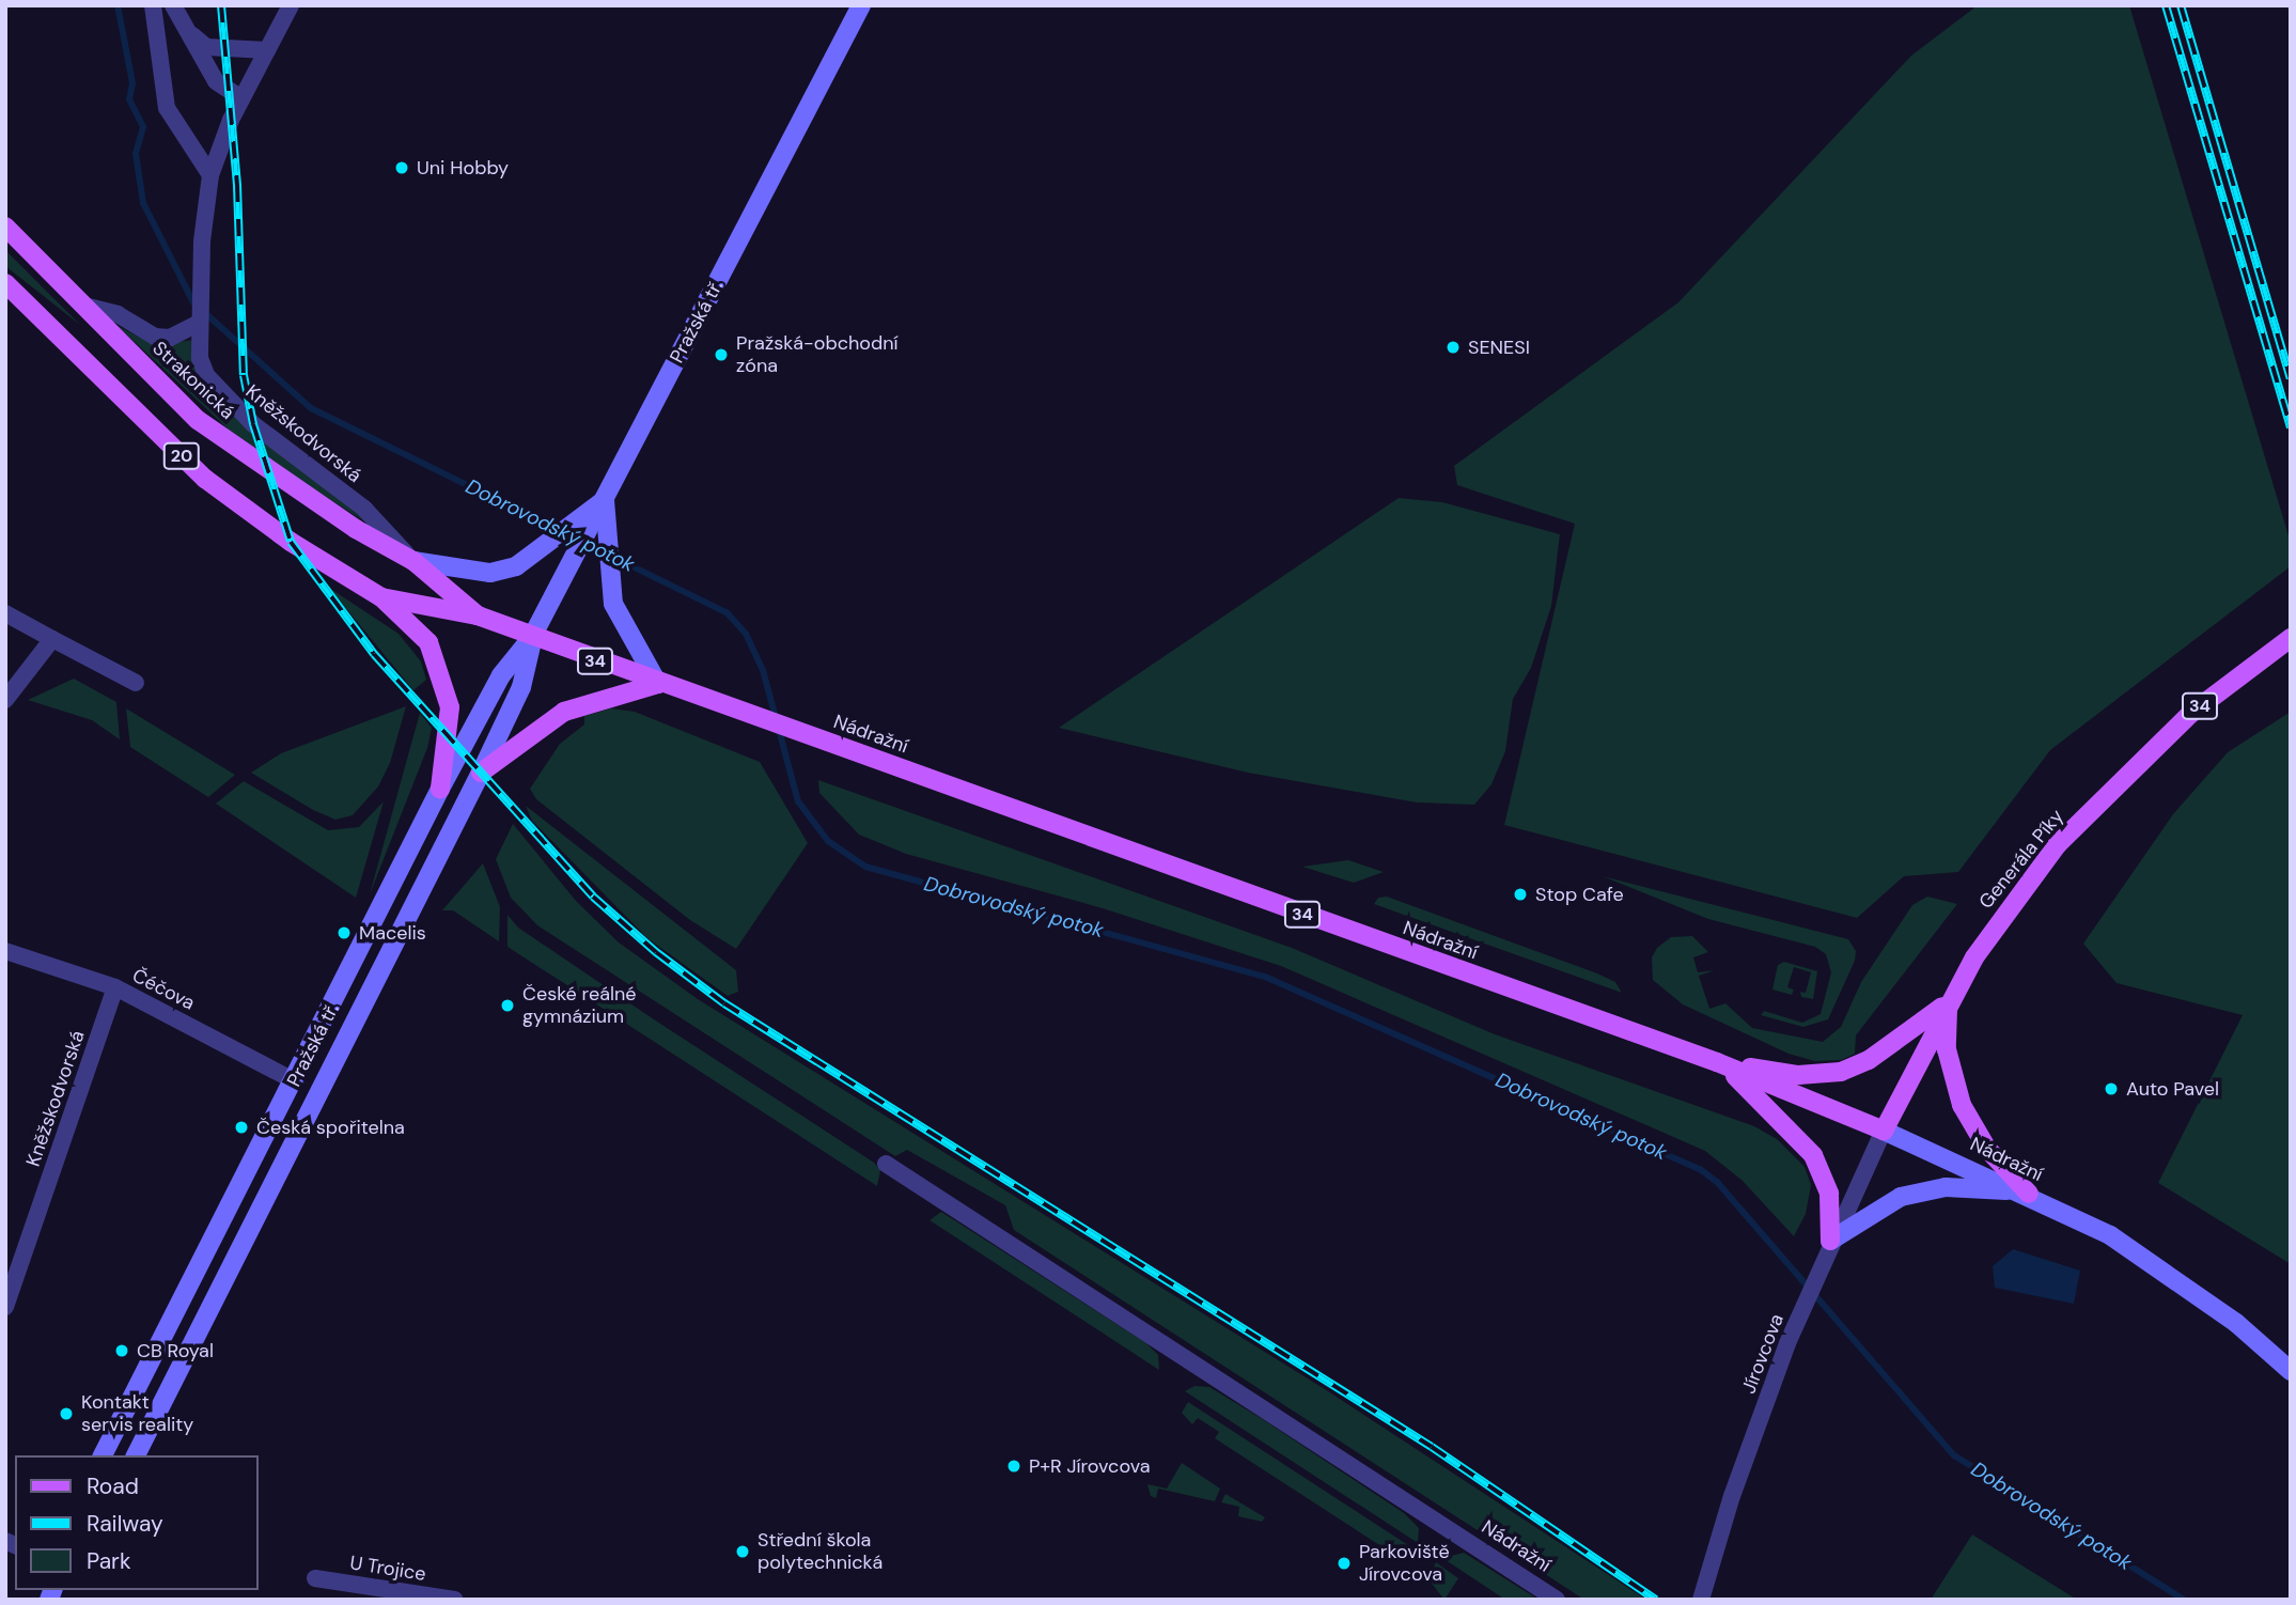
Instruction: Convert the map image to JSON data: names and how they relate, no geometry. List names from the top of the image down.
{
  "streets": {
    "main road": [
      "Strakonická",
      "20",
      "34",
      "Nádražní",
      "Generála Píky"
    ],
    "street": [
      "Pražská tř.",
      "Kněžskodvorská",
      "Čéčova",
      "Jírovcova",
      "U Trojice"
    ]
  },
  "crossings": [
    ["Pražská tř.", "Nádražní"],
    ["Pražská tř.", "Čéčova"],
    ["Strakonická", "Kněžskodvorská"],
    ["Strakonická", "20"],
    ["Kněžskodvorská", "20"],
    ["Kněžskodvorská", "Čéčova"],
    ["Nádražní", "Generála Píky"],
    ["Nádražní", "Jírovcova"],
    ["Generála Píky", "Jírovcova"]
  ],
  "water": ["Dobrovodský potok"],
  "places": [
    "Uni Hobby",
    "SENESI",
    "Pražská-obchodní zóna",
    "Stop Cafe",
    "Macelis",
    "České reálné gymnázium",
    "Auto Pavel",
    "Česká spořitelna",
    "CB Royal",
    "Kontakt servis reality",
    "P+R Jírovcova",
    "Střední škola polytechnická",
    "Parkoviště Jírovcova"
  ],
  "legend": ["Road", "Railway", "Park"]
}
